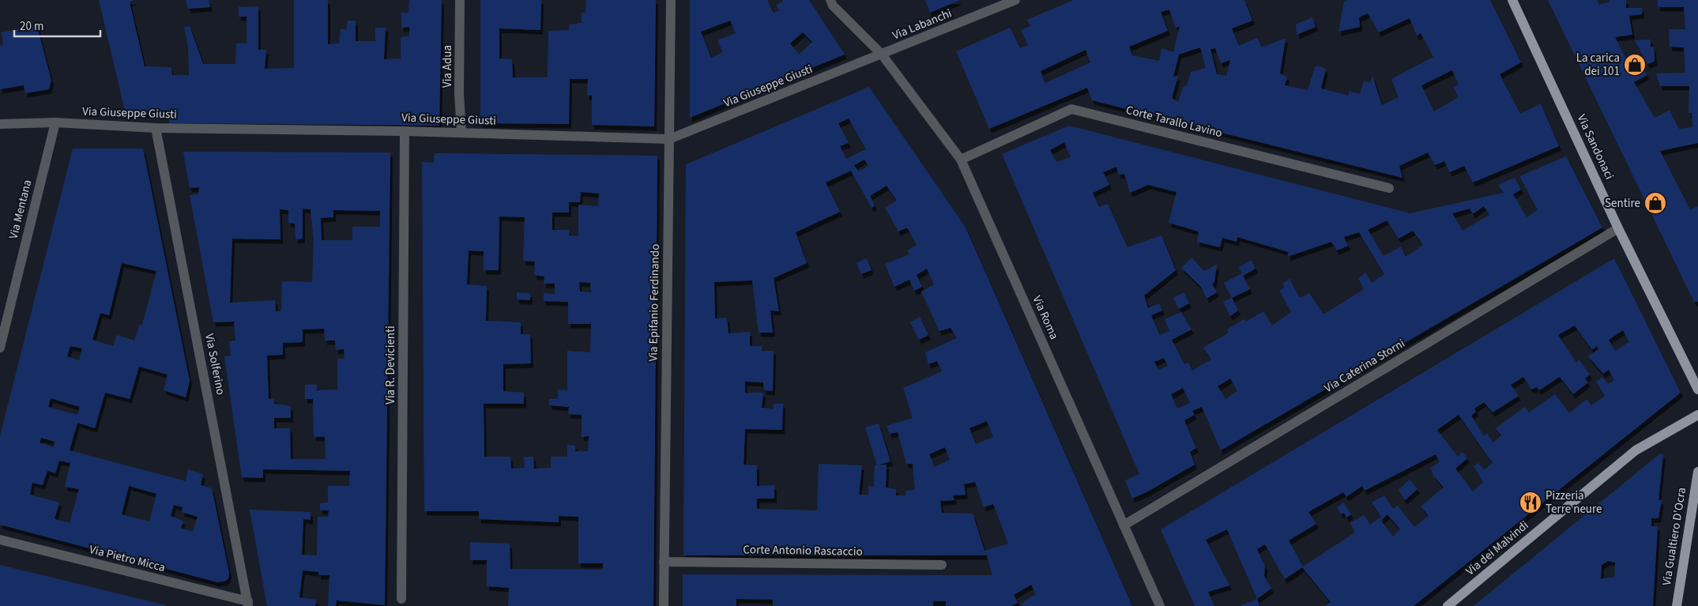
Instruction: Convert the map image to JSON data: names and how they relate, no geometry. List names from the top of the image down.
{
  "streets": {
    "main road": ["Via Sandonaci", "Via Gualtiero D'Ocra", "Via dei Malvindi"],
    "street": [
      "Via Labanchi",
      "Via Adua",
      "Via Giuseppe Giusti",
      "Corte Tarallo Lavino",
      "Via Mentana",
      "Via Epifanio Ferdinando",
      "Via Roma",
      "Via Solferino",
      "Via R. Devicienti",
      "Via Caterina Storni",
      "Corte Antonio Rascaccio",
      "Via Pietro Micca"
    ]
  },
  "crossings": [
    ["Via Labanchi", "Via Giuseppe Giusti"],
    ["Via Labanchi", "Via Roma"],
    ["Via Adua", "Via Giuseppe Giusti"],
    ["Via Giuseppe Giusti", "Via Mentana"],
    ["Via Giuseppe Giusti", "Via Epifanio Ferdinando"],
    ["Via Giuseppe Giusti", "Via Roma"],
    ["Via Giuseppe Giusti", "Via Solferino"],
    ["Via Giuseppe Giusti", "Via R. Devicienti"],
    ["Corte Tarallo Lavino", "Via Roma"],
    ["Via Sandonaci", "Via Caterina Storni"],
    ["Via Epifanio Ferdinando", "Corte Antonio Rascaccio"],
    ["Via Roma", "Via Caterina Storni"],
    ["Via Solferino", "Via Pietro Micca"]
  ],
  "places": {
    "shop": ["La carica dei 101", "Sentire"],
    "restaurant": ["Pizzeria Terre neure"]
  },
  "scale_bar": "20 m"
}
